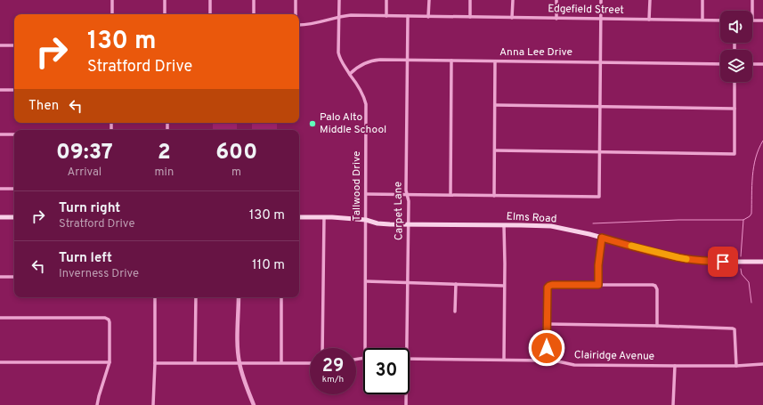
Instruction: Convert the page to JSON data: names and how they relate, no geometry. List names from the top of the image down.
{
  "streets": {
    "main road": ["Elms Road"],
    "street": [
      "Edgefield Street",
      "Anna Lee Drive",
      "Tallwood Drive",
      "Carpet Lane",
      "Clairidge Avenue"
    ]
  },
  "crossings": [
    ["Edgefield Street", "Tallwood Drive"],
    ["Edgefield Street", "Carpet Lane"],
    ["Anna Lee Drive", "Tallwood Drive"],
    ["Anna Lee Drive", "Carpet Lane"],
    ["Tallwood Drive", "Elms Road"],
    ["Carpet Lane", "Elms Road"]
  ],
  "places": ["Palo Alto Middle School"],
  "page": {
    "turn": ["130 m", "Stratford Drive"],
    "then": "Then",
    "eta": [
      "09:37",
      "Arrival",
      "2",
      "min",
      "600",
      "m"
    ],
    "list": [
      {
        "name": "Turn right",
        "note": "Stratford Drive",
        "value": "130 m"
      },
      {
        "name": "Turn left",
        "note": "Inverness Drive",
        "value": "110 m"
      }
    ],
    "speed": "29 km/h",
    "limit": "30"
  }
}
